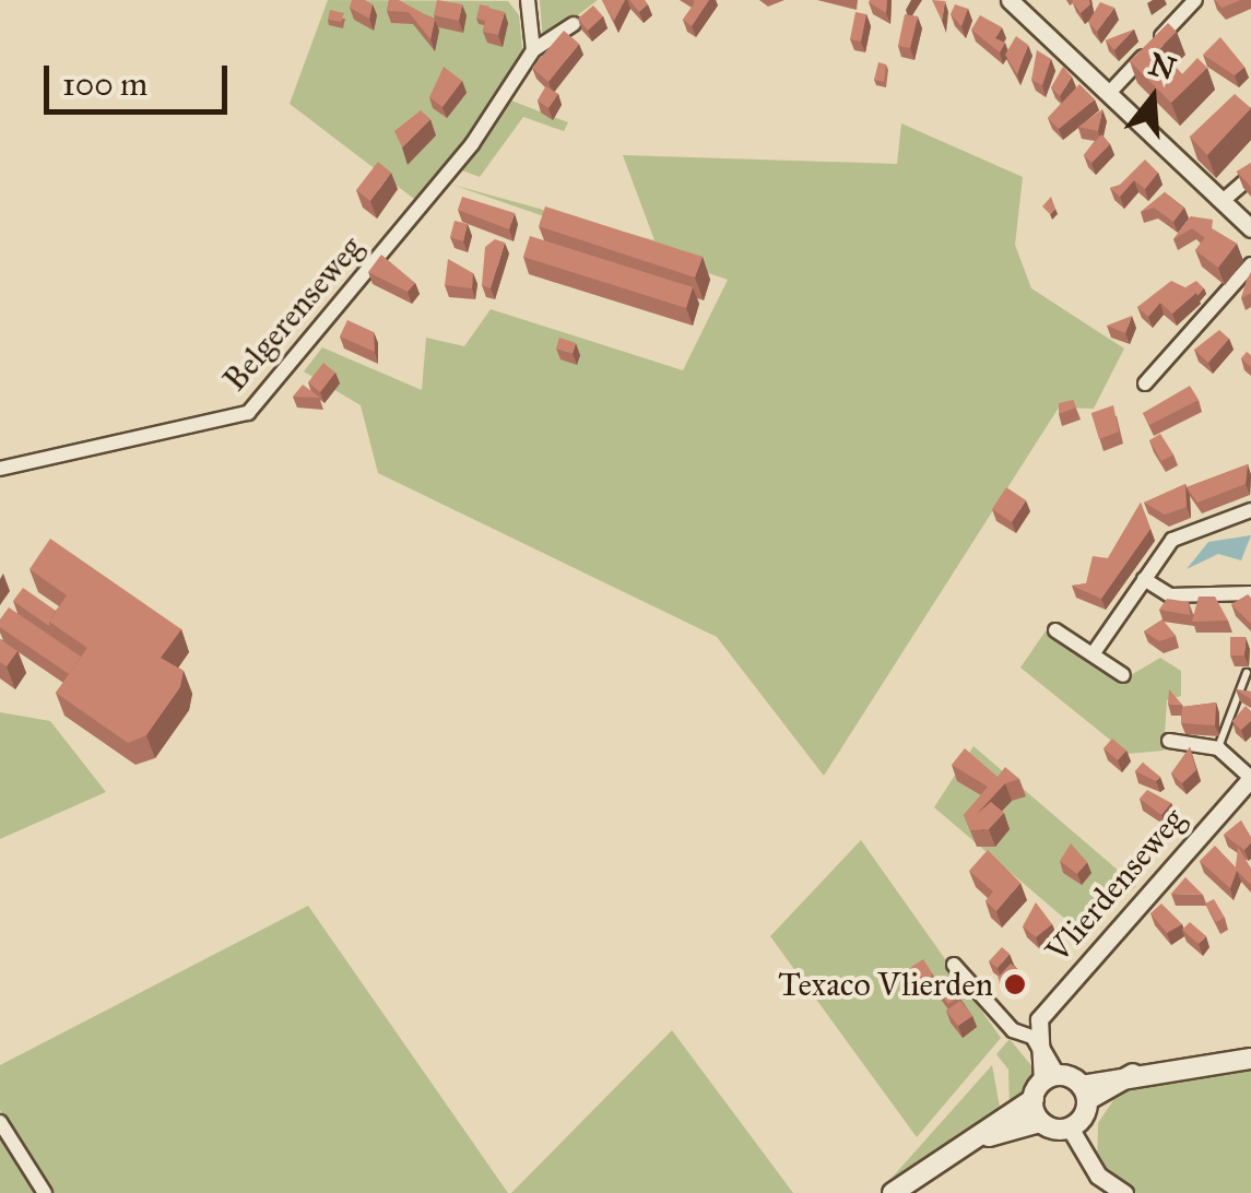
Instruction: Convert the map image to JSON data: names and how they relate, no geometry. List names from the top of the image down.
{
  "streets": {
    "street": ["Belgerenseweg", "Vlierdenseweg"]
  },
  "places": ["Texaco Vlierden"],
  "scale_bar": "100 m",
  "north": "top"
}
